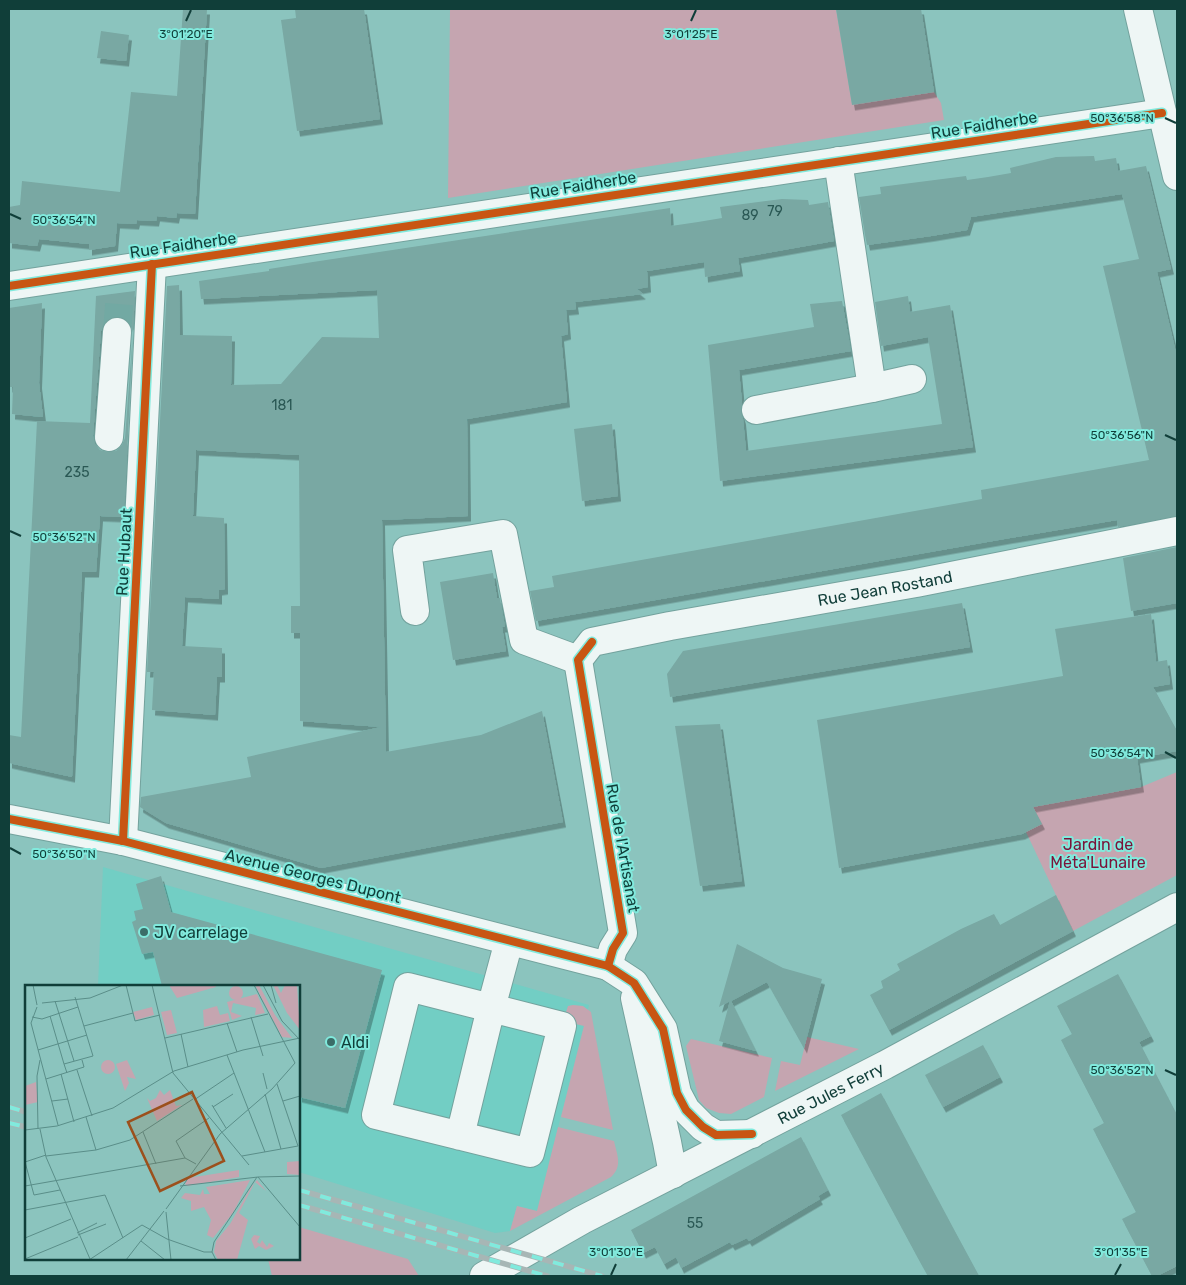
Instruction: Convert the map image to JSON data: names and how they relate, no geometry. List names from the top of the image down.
{
  "streets": {
    "street": [
      "Rue Faidherbe",
      "Rue Hubaut",
      "Rue Jean Rostand",
      "Rue de l'Artisanat",
      "Avenue Georges Dupont",
      "Rue Jules Ferry"
    ]
  },
  "crossings": [
    ["Rue Faidherbe", "Rue Hubaut"],
    ["Rue Hubaut", "Avenue Georges Dupont"],
    ["Rue Jean Rostand", "Rue de l'Artisanat"],
    ["Rue de l'Artisanat", "Avenue Georges Dupont"]
  ],
  "parks": ["Jardin de Méta'Lunaire"],
  "places": ["JV carrelage", "Aldi"],
  "house_numbers": [
    "79",
    "89",
    "181",
    "235",
    "55"
  ],
  "coordinates": [
    "3°01'20\"E",
    "3°01'25\"E",
    "50°36'58\"N",
    "50°36'54\"N",
    "50°36'56\"N",
    "50°36'52\"N",
    "50°36'50\"N",
    "3°01'35\"E",
    "3°01'30\"E"
  ]
}
